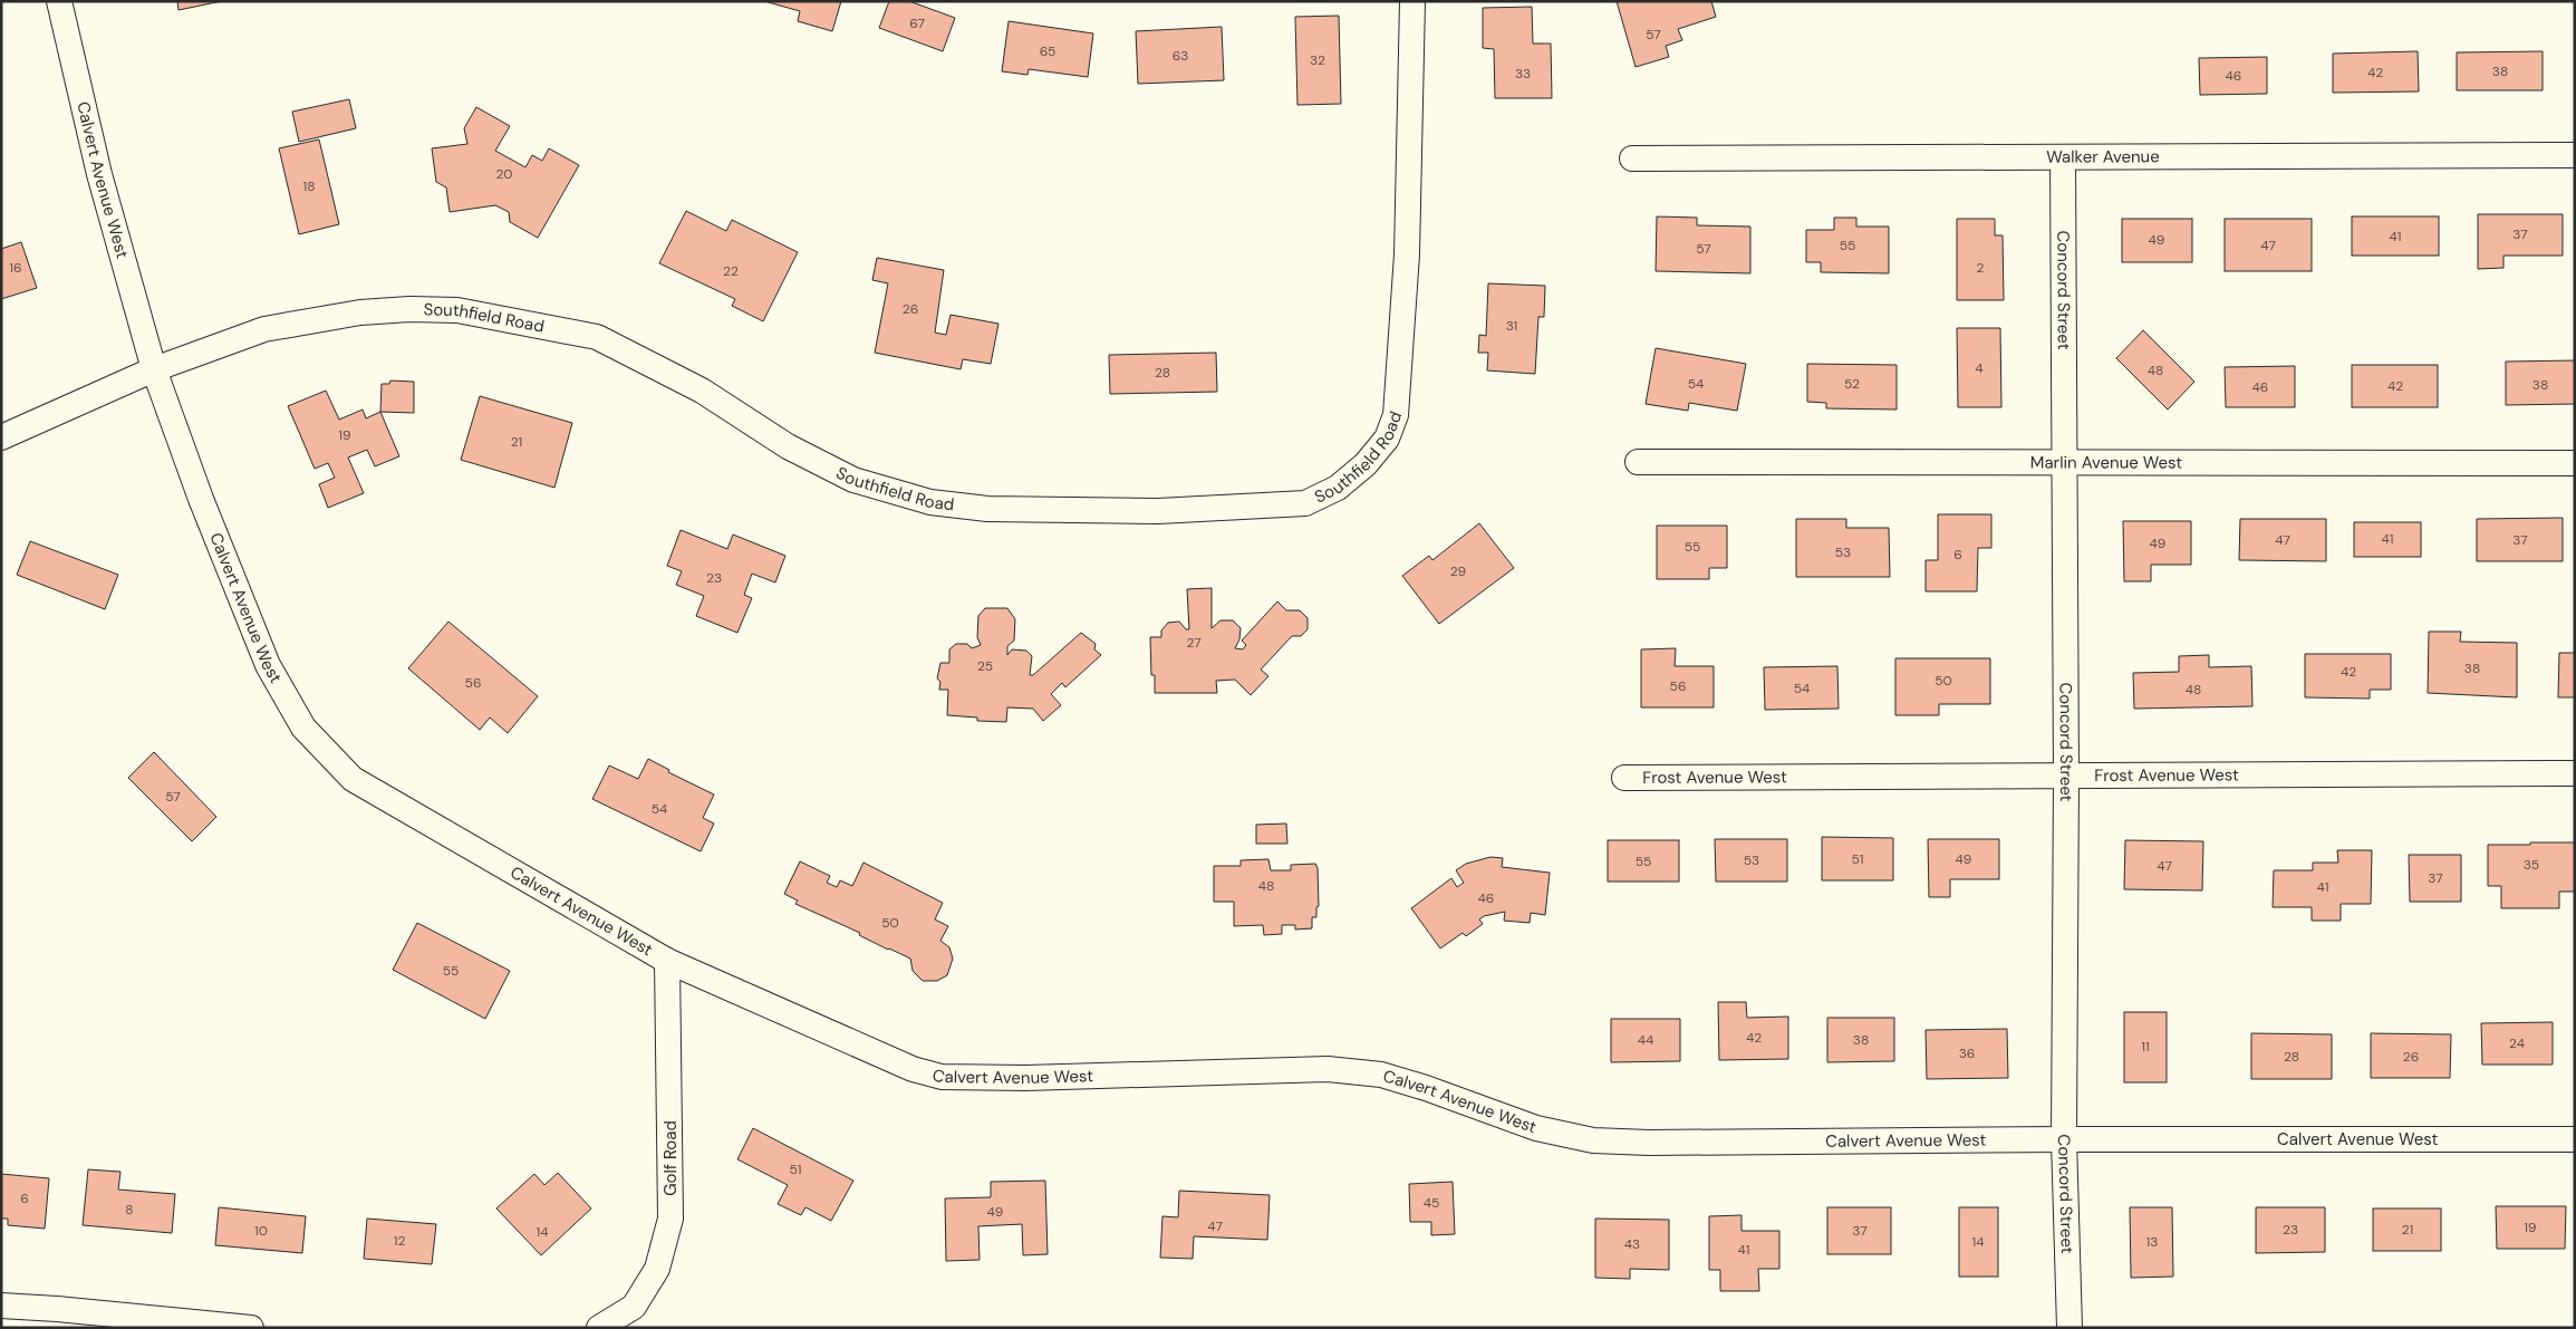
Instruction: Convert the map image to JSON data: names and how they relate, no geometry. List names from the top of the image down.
{
  "streets": {
    "street": [
      "Walker Avenue",
      "Calvert Avenue West",
      "Concord Street",
      "Southfield Road",
      "Marlin Avenue West",
      "Frost Avenue West",
      "Golf Road"
    ]
  },
  "crossings": [
    ["Walker Avenue", "Concord Street"],
    ["Calvert Avenue West", "Concord Street"],
    ["Calvert Avenue West", "Southfield Road"],
    ["Calvert Avenue West", "Golf Road"],
    ["Concord Street", "Marlin Avenue West"],
    ["Concord Street", "Frost Avenue West"]
  ],
  "house_numbers": [
    "67",
    "57",
    "65",
    "63",
    "32",
    "38",
    "42",
    "33",
    "46",
    "20",
    "18",
    "37",
    "41",
    "49",
    "55",
    "47",
    "57",
    "16",
    "2",
    "22",
    "26",
    "31",
    "4",
    "48",
    "28",
    "54",
    "52",
    "38",
    "42",
    "46",
    "19",
    "21",
    "41",
    "47",
    "37",
    "49",
    "55",
    "53",
    "6",
    "29",
    "23",
    "27",
    "25",
    "38",
    "42",
    "50",
    "56",
    "56",
    "54",
    "48",
    "57",
    "54",
    "51",
    "49",
    "53",
    "55",
    "35",
    "47",
    "37",
    "48",
    "41",
    "46",
    "50",
    "55",
    "42",
    "44",
    "38",
    "24",
    "11",
    "36",
    "28",
    "26",
    "51",
    "6",
    "45",
    "8",
    "49",
    "47",
    "19",
    "23",
    "21",
    "10",
    "37",
    "14",
    "12",
    "14",
    "13",
    "43",
    "41"
  ]
}
